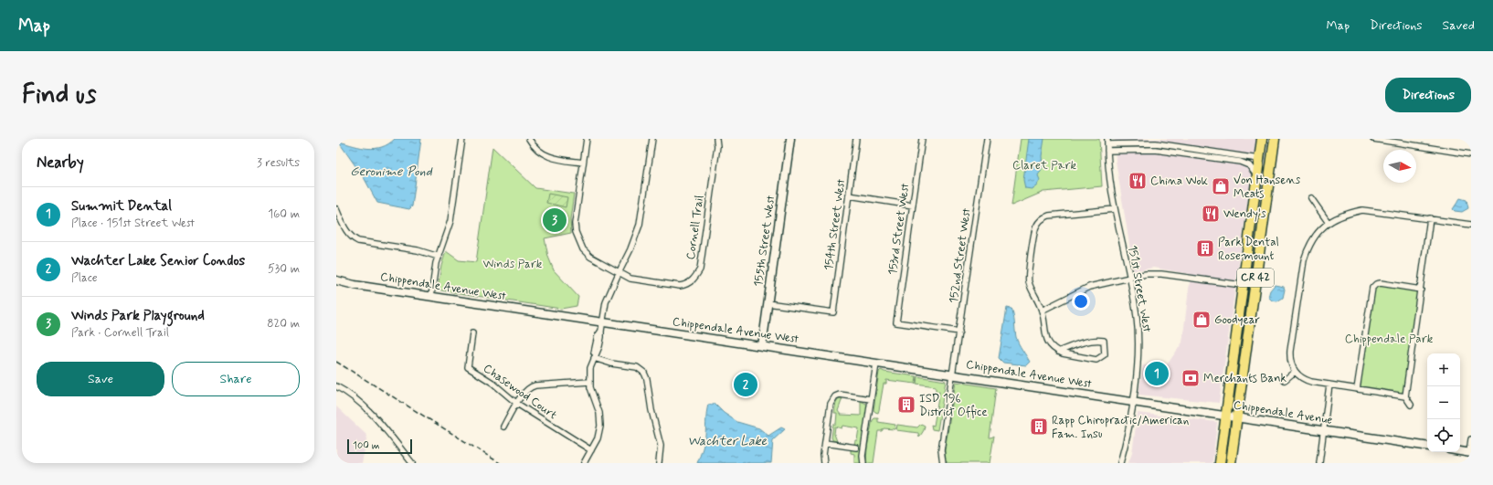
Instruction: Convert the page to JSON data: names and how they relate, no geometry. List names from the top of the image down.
{
  "streets": {
    "highway": ["CR 42"],
    "street": [
      "154th Street West",
      "Cornell Trail",
      "153rd Street West",
      "155th Street West",
      "152nd Street West",
      "Chippendale Avenue West",
      "151st Street West",
      "Chasewood Court",
      "Chippendale Avenue"
    ]
  },
  "crossings": [
    ["154th Street West", "155th Street West"],
    ["153rd Street West", "152nd Street West"],
    ["155th Street West", "Chippendale Avenue West"],
    ["152nd Street West", "Chippendale Avenue West"],
    ["CR 42", "Chippendale Avenue"],
    ["Chippendale Avenue West", "151st Street West"],
    ["Chippendale Avenue West", "Chippendale Avenue"],
    ["151st Street West", "Chippendale Avenue"]
  ],
  "water": ["Geronime Pond", "Wachter Lake"],
  "parks": ["Claret Park", "Winds Park", "Chippendale Park"],
  "places": {
    "restaurant": ["China Wok", "Wendy's"],
    "shop": ["Von Hansens Meats", "Goodyear"],
    "building": ["Park Dental Rosemount", "ISD 196 District Office", "Rapp Chiropractic/American Fam. Insu"],
    "bank": ["Merchants Bank"]
  },
  "scale_bar": "100 m",
  "north": "right",
  "page": {
    "header": "Map",
    "nav": ["Map", "Directions", "Saved"],
    "buttons": [
      "Directions",
      ["Save", "Share"]
    ],
    "title": "Find us",
    "heading": ["Nearby", "3 results"],
    "list": [
      {
        "mark": "1",
        "name": "Summit Dental",
        "note": "Place · 151st Street West",
        "value": "160 m"
      },
      {
        "mark": "2",
        "name": "Wachter Lake Senior Condos",
        "note": "Place",
        "value": "530 m"
      },
      {
        "mark": "3",
        "name": "Winds Park Playground",
        "note": "Park · Cornell Trail",
        "value": "820 m"
      }
    ],
    "pins": ["3", "1", "2"],
    "map_buttons": ["+", "−"],
    "scale": "100 m"
  }
}
